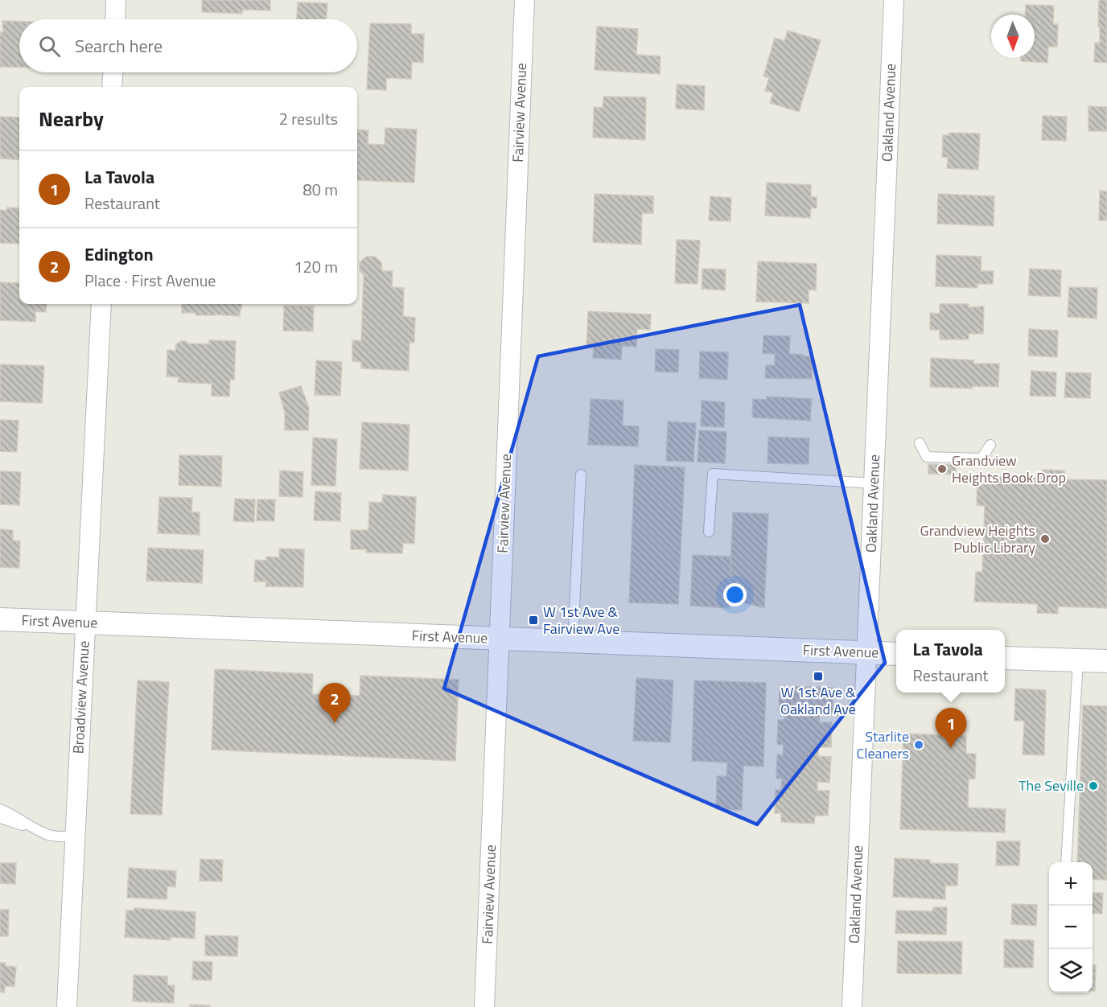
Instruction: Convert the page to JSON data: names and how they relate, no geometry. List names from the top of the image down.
{
  "streets": {
    "street": [
      "Fairview Avenue",
      "Oakland Avenue",
      "First Avenue",
      "Broadview Avenue"
    ]
  },
  "crossings": [
    ["Fairview Avenue", "First Avenue"],
    ["Oakland Avenue", "First Avenue"],
    ["First Avenue", "Broadview Avenue"]
  ],
  "places": {
    "other": [
      "Grandview Heights Book Drop",
      "Grandview Heights Public Library",
      "Starlite Cleaners",
      "The Seville"
    ],
    "transit": ["W 1st Ave & Fairview Ave", "W 1st Ave & Oakland Ave"]
  },
  "north": "bottom",
  "page": {
    "search": "Search here",
    "heading": ["Nearby", "2 results"],
    "list": [
      {
        "mark": "1",
        "name": "La Tavola",
        "note": "Restaurant",
        "value": "80 m"
      },
      {
        "mark": "2",
        "name": "Edington",
        "note": "Place · First Avenue",
        "value": "120 m"
      }
    ],
    "popup": ["La Tavola", "Restaurant"],
    "pins": ["2", "1"],
    "map_buttons": ["+", "−"]
  }
}
